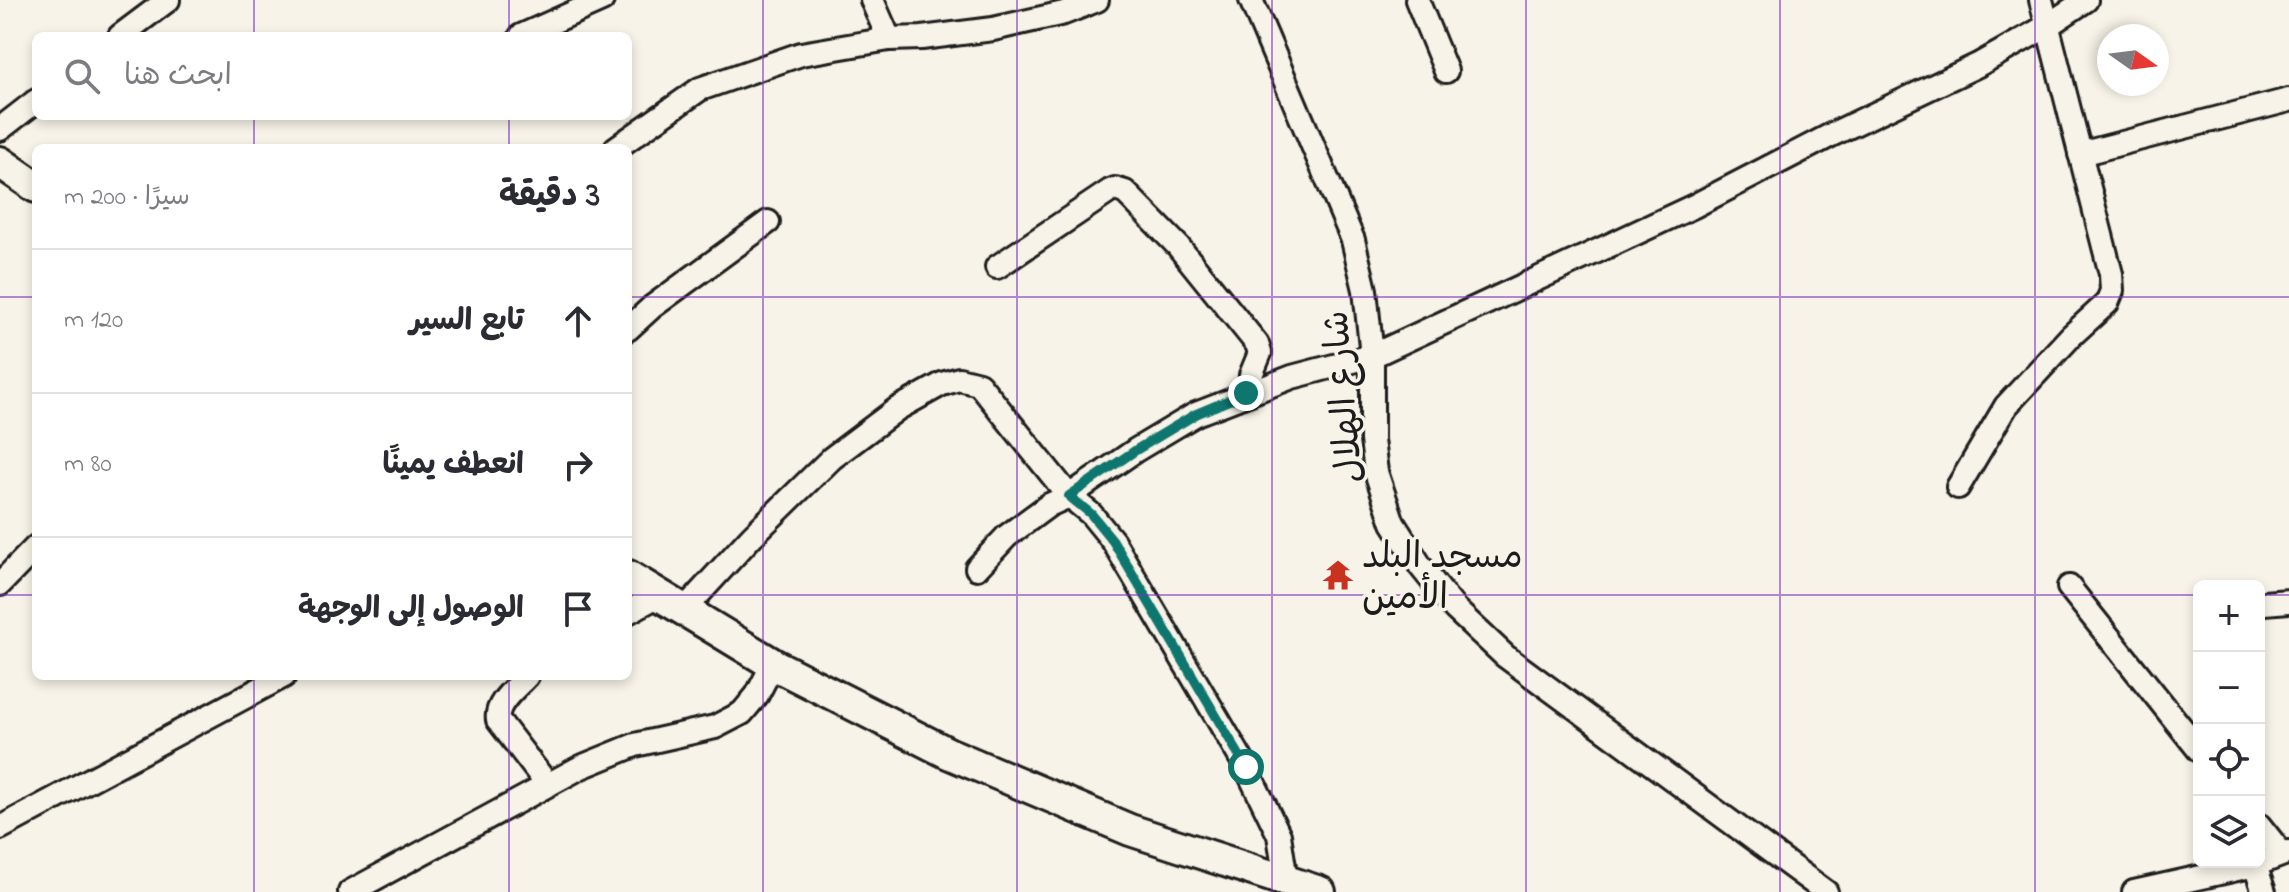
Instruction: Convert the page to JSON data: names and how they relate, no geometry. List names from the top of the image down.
{
  "streets": {
    "street": ["شارع الهلال"]
  },
  "places": {
    "temple": ["مسجد البلد الأمين"]
  },
  "north": "right",
  "page": {
    "search": "ابحث هنا",
    "heading": ["3 دقيقة", "سيرًا · 200 m"],
    "list": [
      ["تابع السير", "120 m"],
      ["انعطف يمينًا", "80 m"],
      "الوصول إلى الوجهة"
    ],
    "map_buttons": ["+", "−"]
  }
}
